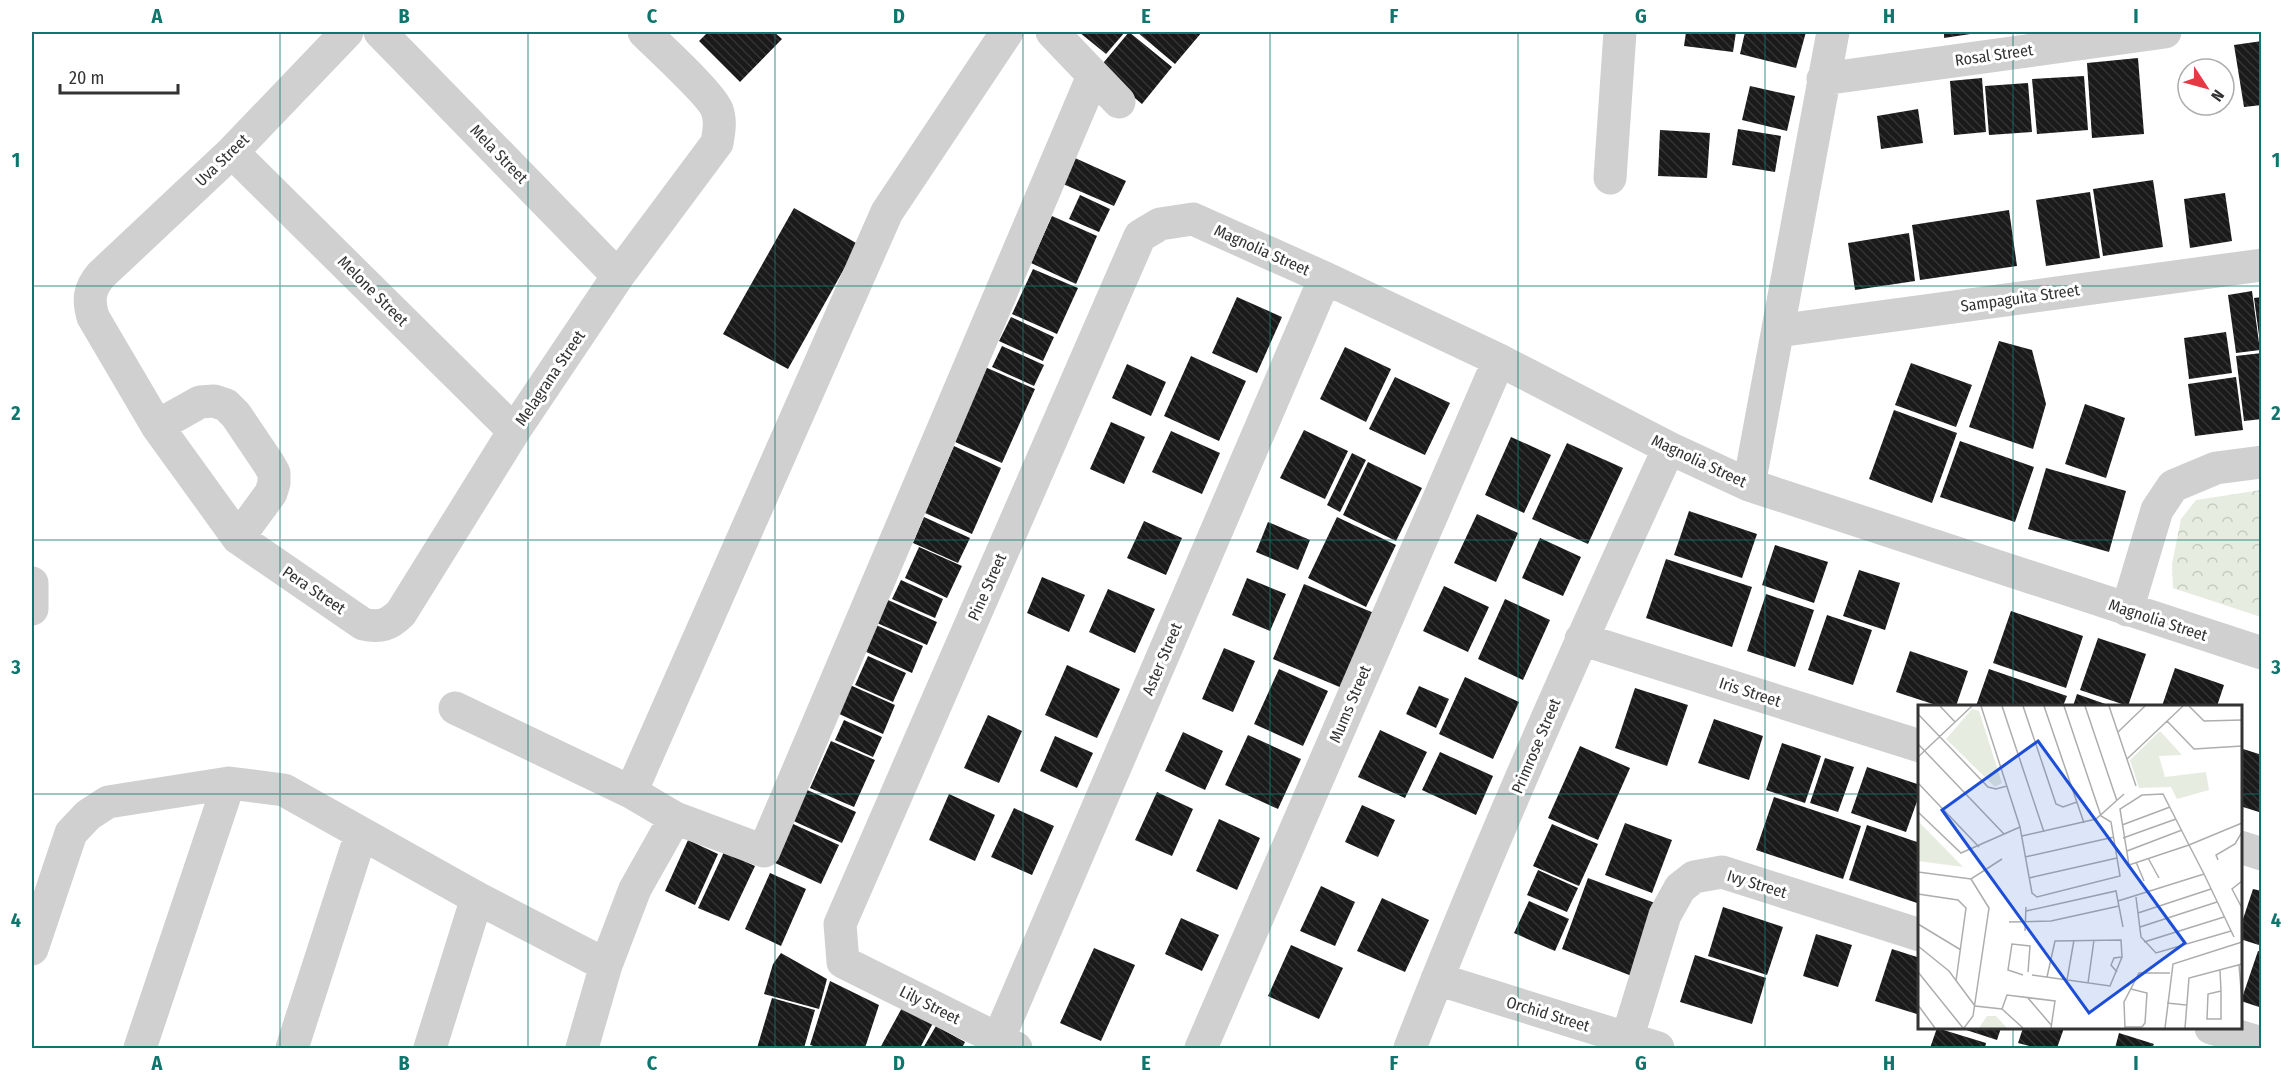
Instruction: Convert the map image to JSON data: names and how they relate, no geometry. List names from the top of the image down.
{
  "streets": {
    "street": [
      "Rosal Street",
      "Mela Street",
      "Uva Street",
      "Magnolia Street",
      "Melone Street",
      "Sampaguita Street",
      "Melagrana Street",
      "Pine Street",
      "Pera Street",
      "Aster Street",
      "Iris Street",
      "Mums Street",
      "Primrose Street",
      "Ivy Street",
      "Lily Street",
      "Orchid Street"
    ]
  },
  "crossings": [
    ["Mela Street", "Melagrana Street"],
    ["Uva Street", "Melone Street"],
    ["Uva Street", "Pera Street"],
    ["Magnolia Street", "Pine Street"],
    ["Magnolia Street", "Aster Street"],
    ["Magnolia Street", "Mums Street"],
    ["Magnolia Street", "Primrose Street"],
    ["Melone Street", "Melagrana Street"],
    ["Melagrana Street", "Pera Street"],
    ["Pine Street", "Lily Street"],
    ["Aster Street", "Lily Street"],
    ["Iris Street", "Primrose Street"],
    ["Primrose Street", "Orchid Street"],
    ["Ivy Street", "Orchid Street"]
  ],
  "scale_bar": "20 m",
  "north": "bottom right",
  "grid": {
    "columns": [
      "A",
      "B",
      "C",
      "D",
      "E",
      "F",
      "G",
      "H",
      "I"
    ],
    "rows": [
      "1",
      "2",
      "3",
      "4"
    ]
  }
}
